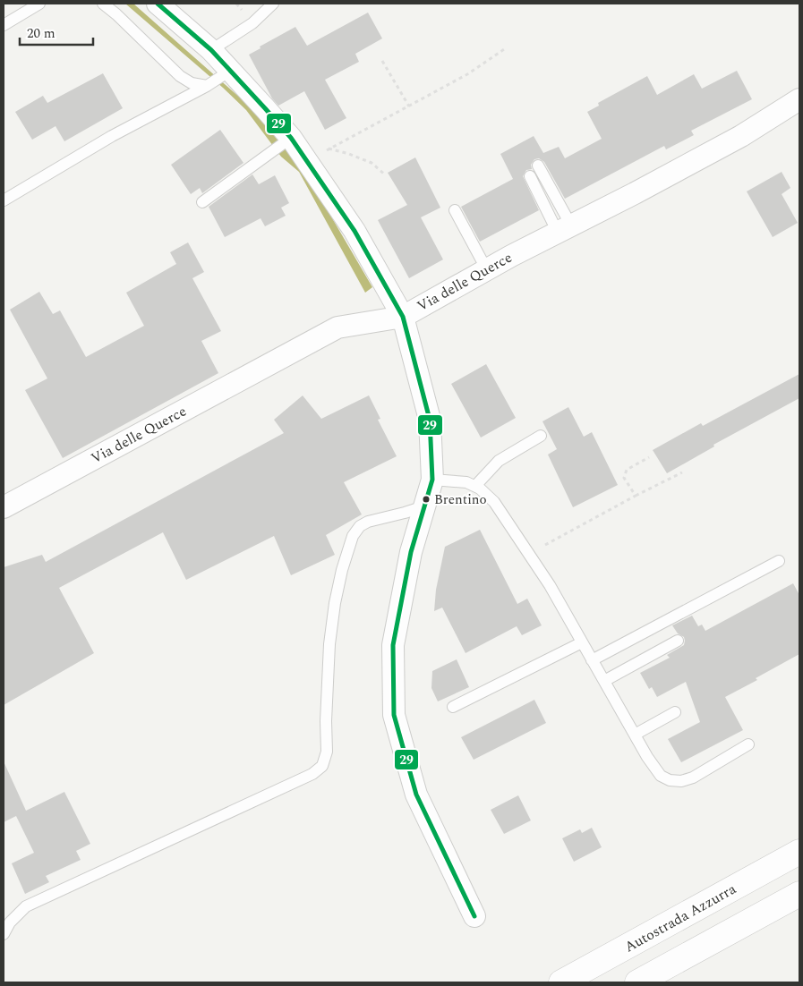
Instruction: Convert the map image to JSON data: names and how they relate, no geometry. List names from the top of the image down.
{
  "streets": {
    "highway": ["Autostrada Azzurra"],
    "street": ["Via delle Querce"]
  },
  "places": ["Brentino"],
  "lines": ["transit line 29"],
  "scale_bar": "20 m"
}
